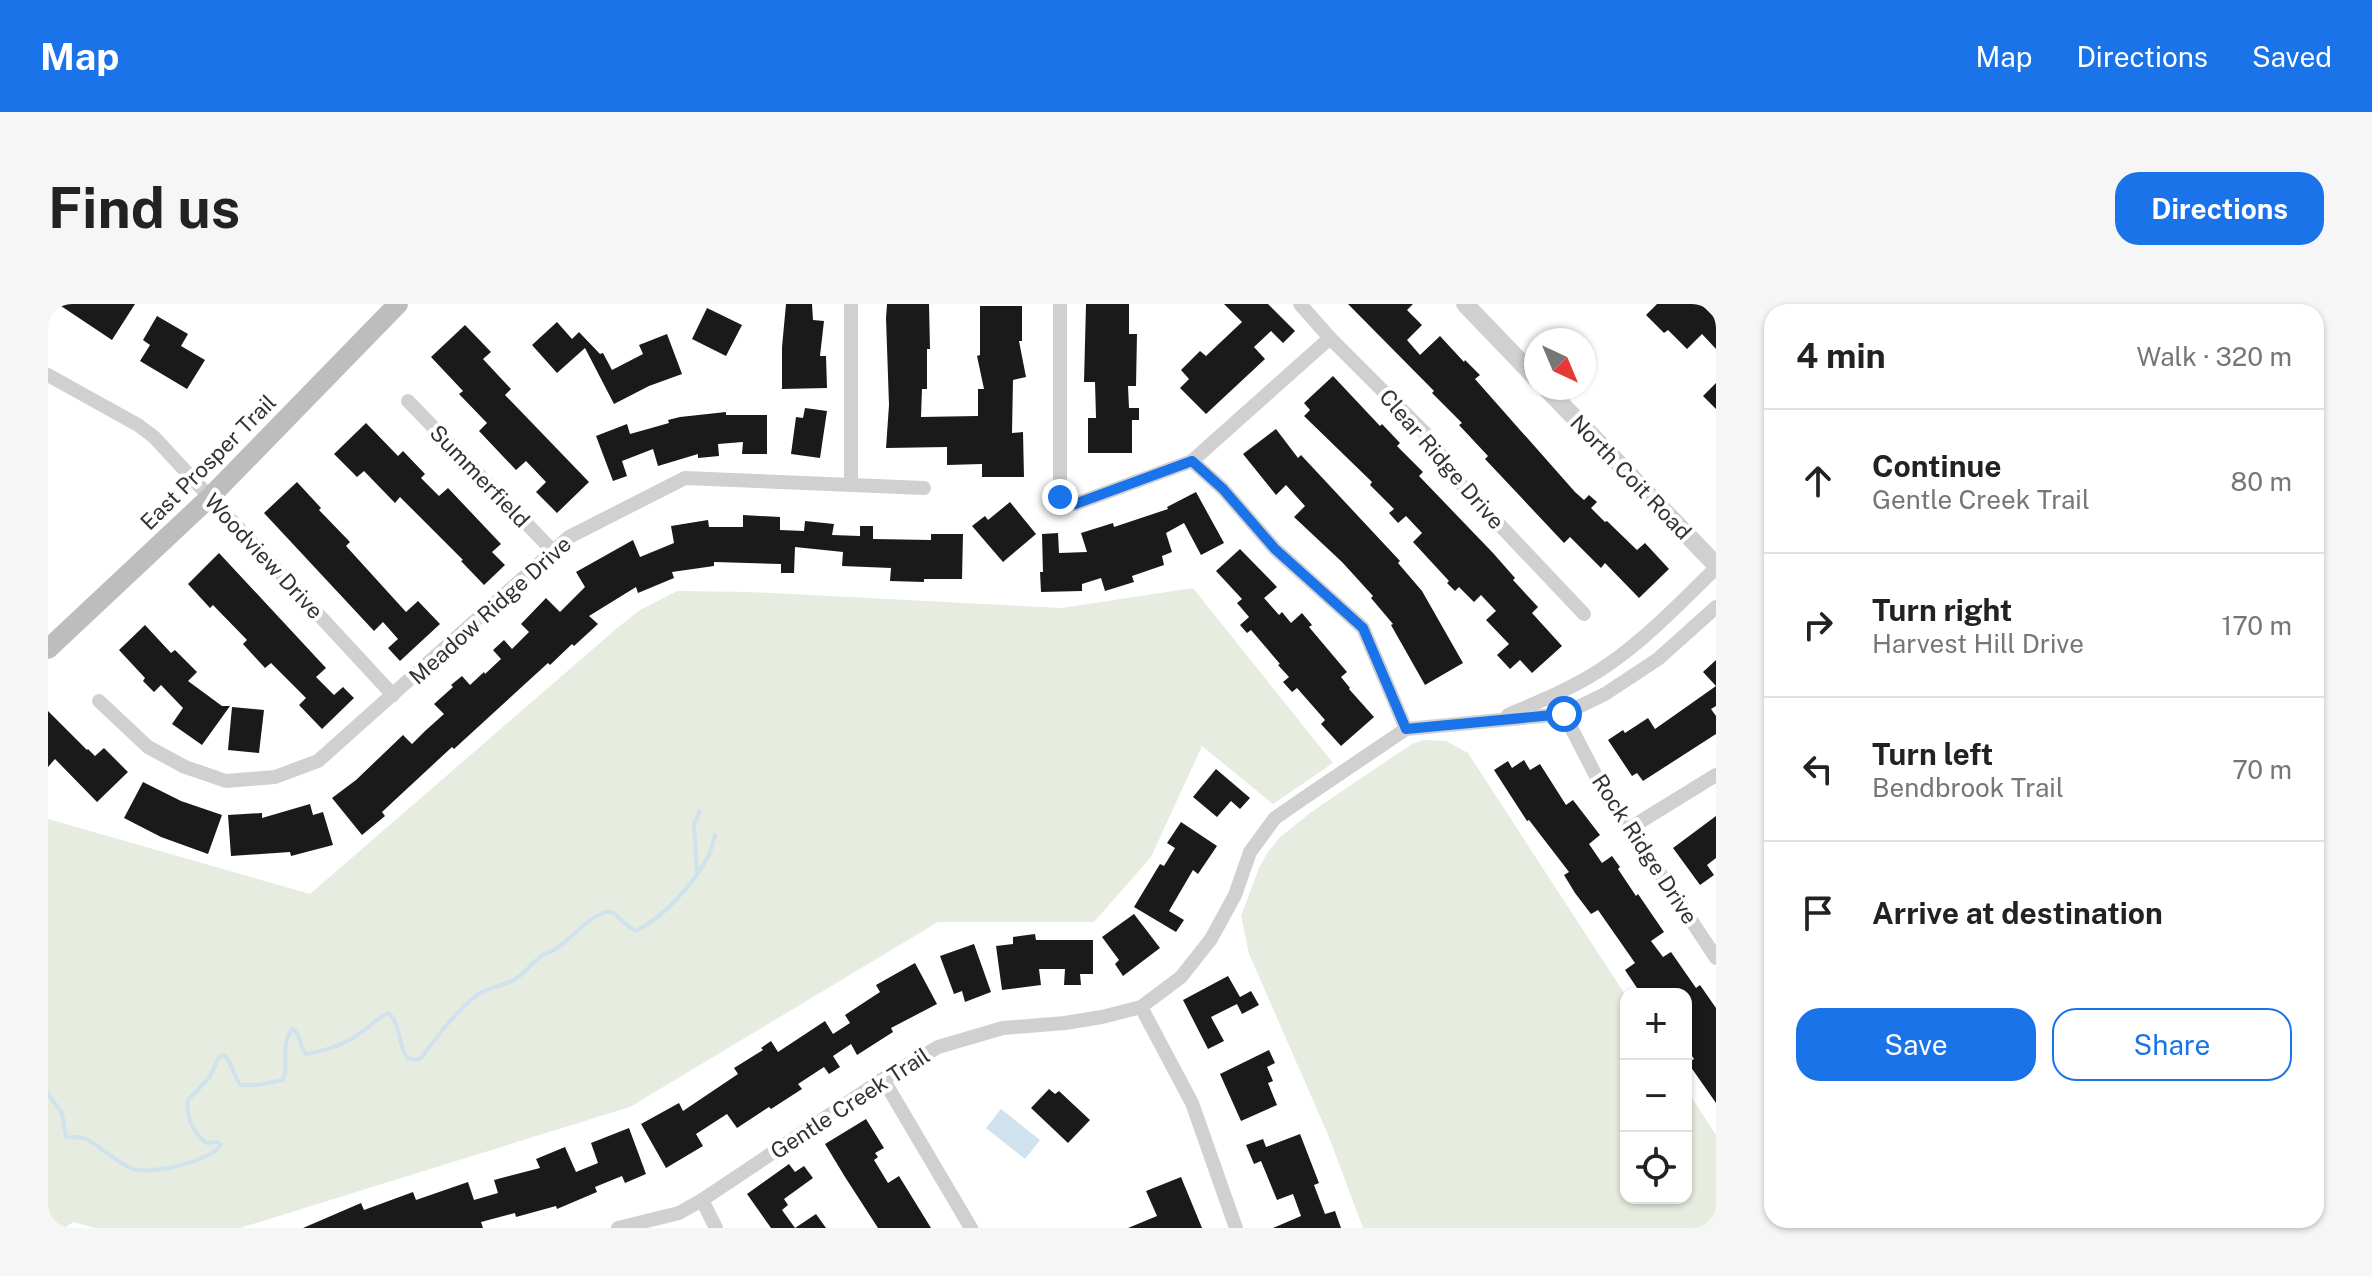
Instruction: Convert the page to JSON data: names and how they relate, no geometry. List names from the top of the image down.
{
  "streets": {
    "main road": ["East Prosper Trail"],
    "street": [
      "Clear Ridge Drive",
      "Summerfield",
      "North Coit Road",
      "Woodview Drive",
      "Meadow Ridge Drive",
      "Rock Ridge Drive",
      "Gentle Creek Trail"
    ]
  },
  "crossings": [
    ["East Prosper Trail", "Woodview Drive"],
    ["Summerfield", "Meadow Ridge Drive"],
    ["North Coit Road", "Gentle Creek Trail"],
    ["Woodview Drive", "Meadow Ridge Drive"],
    ["Rock Ridge Drive", "Gentle Creek Trail"]
  ],
  "north": "bottom right",
  "page": {
    "header": "Map",
    "nav": ["Map", "Directions", "Saved"],
    "buttons": [
      "Directions",
      ["Save", "Share"]
    ],
    "title": "Find us",
    "heading": ["4 min", "Walk · 320 m"],
    "list": [
      ["Continue", "Gentle Creek Trail", "80 m"],
      ["Turn right", "Harvest Hill Drive", "170 m"],
      ["Turn left", "Bendbrook Trail", "70 m"],
      "Arrive at destination"
    ],
    "map_buttons": ["+", "−"]
  }
}
